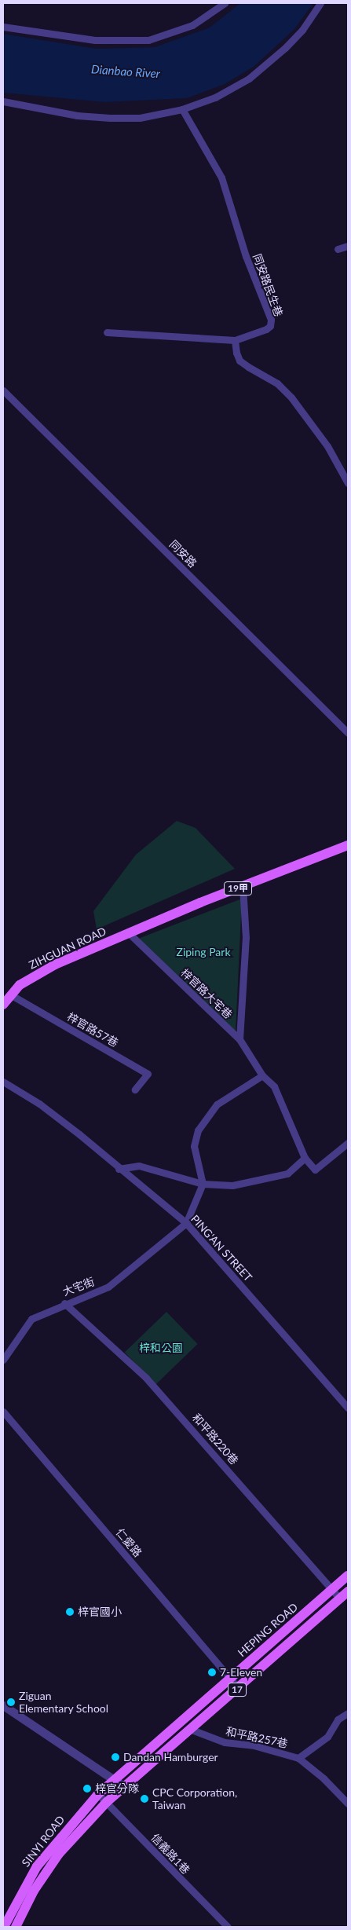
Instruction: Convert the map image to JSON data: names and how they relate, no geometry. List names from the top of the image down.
{
  "streets": {
    "main road": [
      "19甲",
      "ZIHGUAN ROAD",
      "HEPING ROAD",
      "17",
      "SINYI ROAD"
    ],
    "street": [
      "同安路民生巷",
      "同安路",
      "梓官路大宅巷",
      "梓官路57巷",
      "PING'AN STREET",
      "大宅街",
      "和平路220巷",
      "仁愛路",
      "和平路257巷",
      "信義路1巷"
    ]
  },
  "crossings": [
    ["19甲", "ZIHGUAN ROAD"],
    ["19甲", "梓官路大宅巷"],
    ["ZIHGUAN ROAD", "梓官路大宅巷"],
    ["ZIHGUAN ROAD", "梓官路57巷"],
    ["PING'AN STREET", "大宅街"],
    ["大宅街", "和平路220巷"],
    ["和平路220巷", "HEPING ROAD"],
    ["和平路220巷", "17"],
    ["仁愛路", "HEPING ROAD"],
    ["仁愛路", "17"],
    ["HEPING ROAD", "SINYI ROAD"],
    ["17", "和平路257巷"],
    ["17", "SINYI ROAD"],
    ["SINYI ROAD", "信義路1巷"]
  ],
  "water": ["Dianbao River"],
  "parks": ["Ziping Park", "梓和公園"],
  "places": [
    "梓官國小",
    "7-Eleven",
    "Ziguan Elementary School",
    "Dandan Hamburger",
    "梓官分隊",
    "CPC Corporation, Taiwan"
  ]
}
